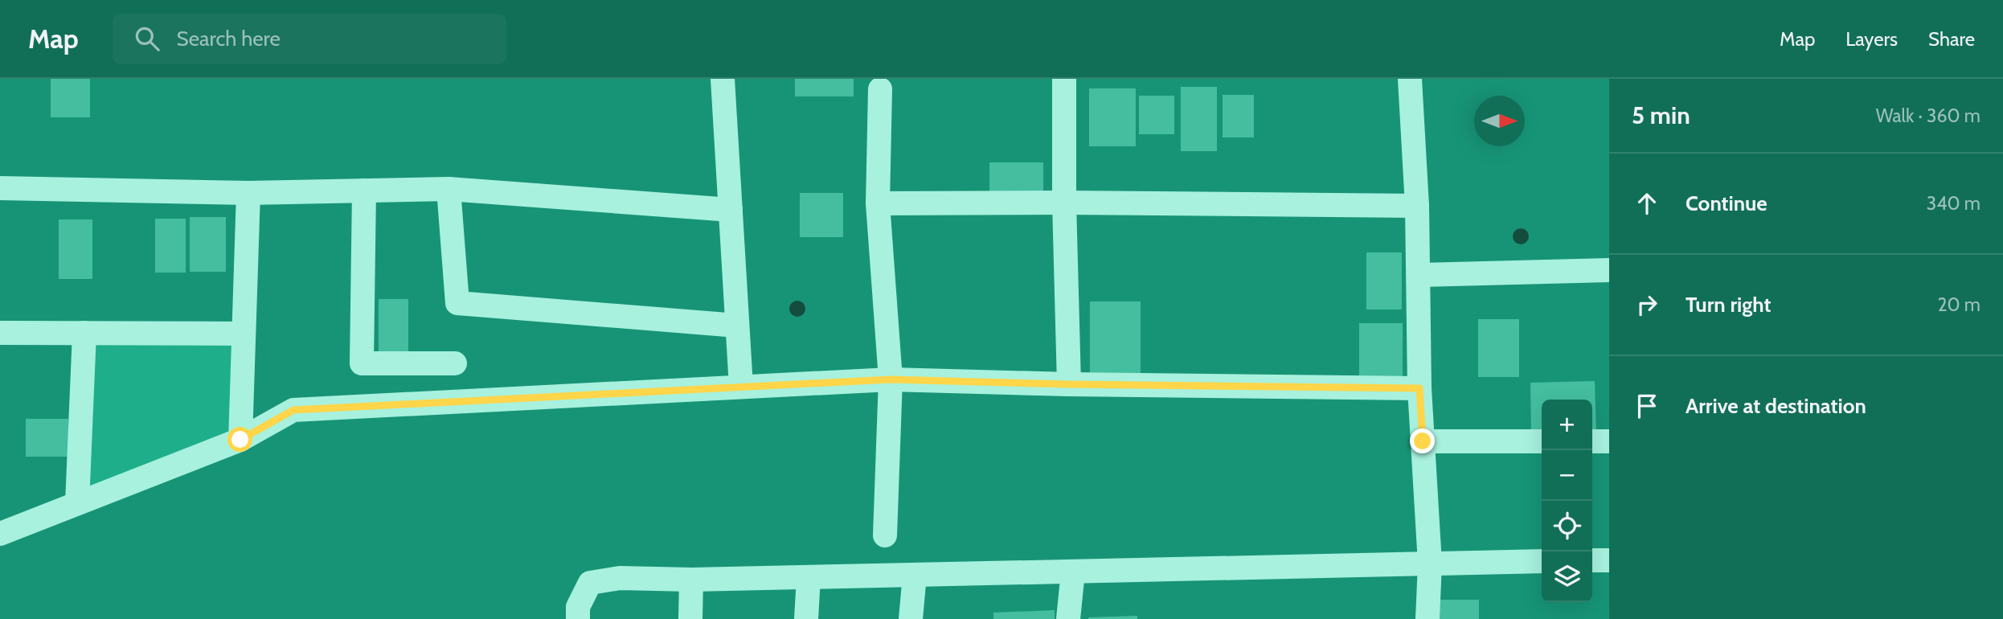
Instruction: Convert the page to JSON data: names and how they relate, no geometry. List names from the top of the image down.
{
  "north": "right",
  "page": {
    "header": "Map",
    "search": "Search here",
    "nav": ["Map", "Layers", "Share"],
    "heading": ["5 min", "Walk · 360 m"],
    "list": [
      ["Continue", "340 m"],
      ["Turn right", "20 m"],
      "Arrive at destination"
    ],
    "map_buttons": ["+", "−"]
  }
}
